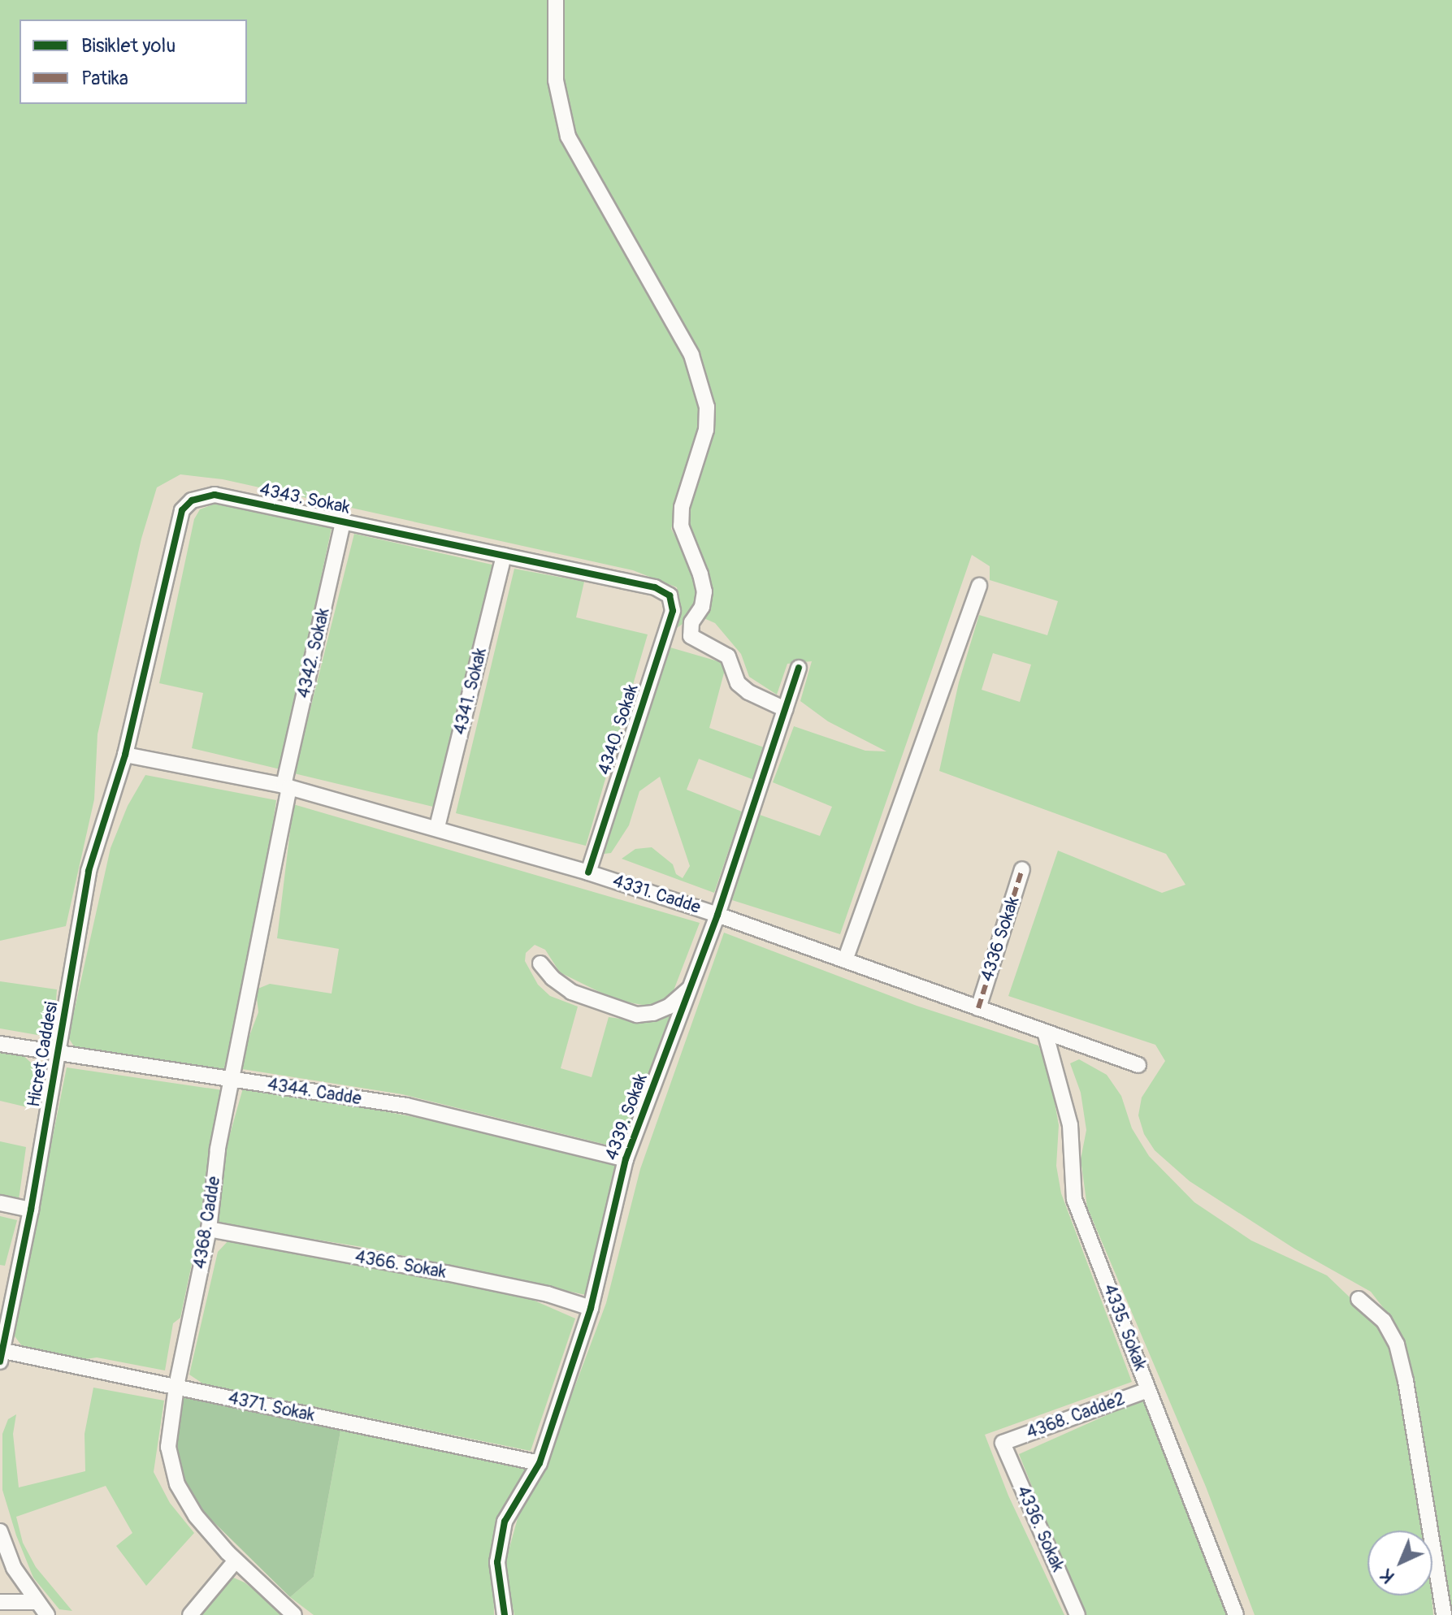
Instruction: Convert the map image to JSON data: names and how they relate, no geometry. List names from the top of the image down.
{
  "streets": {
    "street": [
      "4343. Sokak",
      "4342. Sokak",
      "4341. Sokak",
      "4340. Sokak",
      "4331. Cadde",
      "4336 Sokak",
      "Hicret Caddesi",
      "4344. Cadde",
      "4339. Sokak",
      "4368. Cadde",
      "4366. Sokak",
      "4335. Sokak",
      "4371. Sokak",
      "4368. Cadde2",
      "4336. Sokak"
    ]
  },
  "crossings": [
    ["4343. Sokak", "4342. Sokak"],
    ["4343. Sokak", "4341. Sokak"],
    ["4343. Sokak", "4340. Sokak"],
    ["4343. Sokak", "4331. Cadde"],
    ["4343. Sokak", "Hicret Caddesi"],
    ["4342. Sokak", "4331. Cadde"],
    ["4342. Sokak", "4368. Cadde"],
    ["4341. Sokak", "4331. Cadde"],
    ["4340. Sokak", "4331. Cadde"],
    ["4331. Cadde", "4336 Sokak"],
    ["4331. Cadde", "Hicret Caddesi"],
    ["4331. Cadde", "4339. Sokak"],
    ["4331. Cadde", "4368. Cadde"],
    ["4331. Cadde", "4335. Sokak"],
    ["Hicret Caddesi", "4344. Cadde"],
    ["Hicret Caddesi", "4371. Sokak"],
    ["4344. Cadde", "4339. Sokak"],
    ["4344. Cadde", "4368. Cadde"],
    ["4339. Sokak", "4366. Sokak"],
    ["4339. Sokak", "4371. Sokak"],
    ["4368. Cadde", "4366. Sokak"],
    ["4368. Cadde", "4371. Sokak"],
    ["4335. Sokak", "4368. Cadde2"],
    ["4368. Cadde2", "4336. Sokak"]
  ],
  "legend": ["Bisiklet yolu", "Patika"],
  "north": "bottom left"
}
